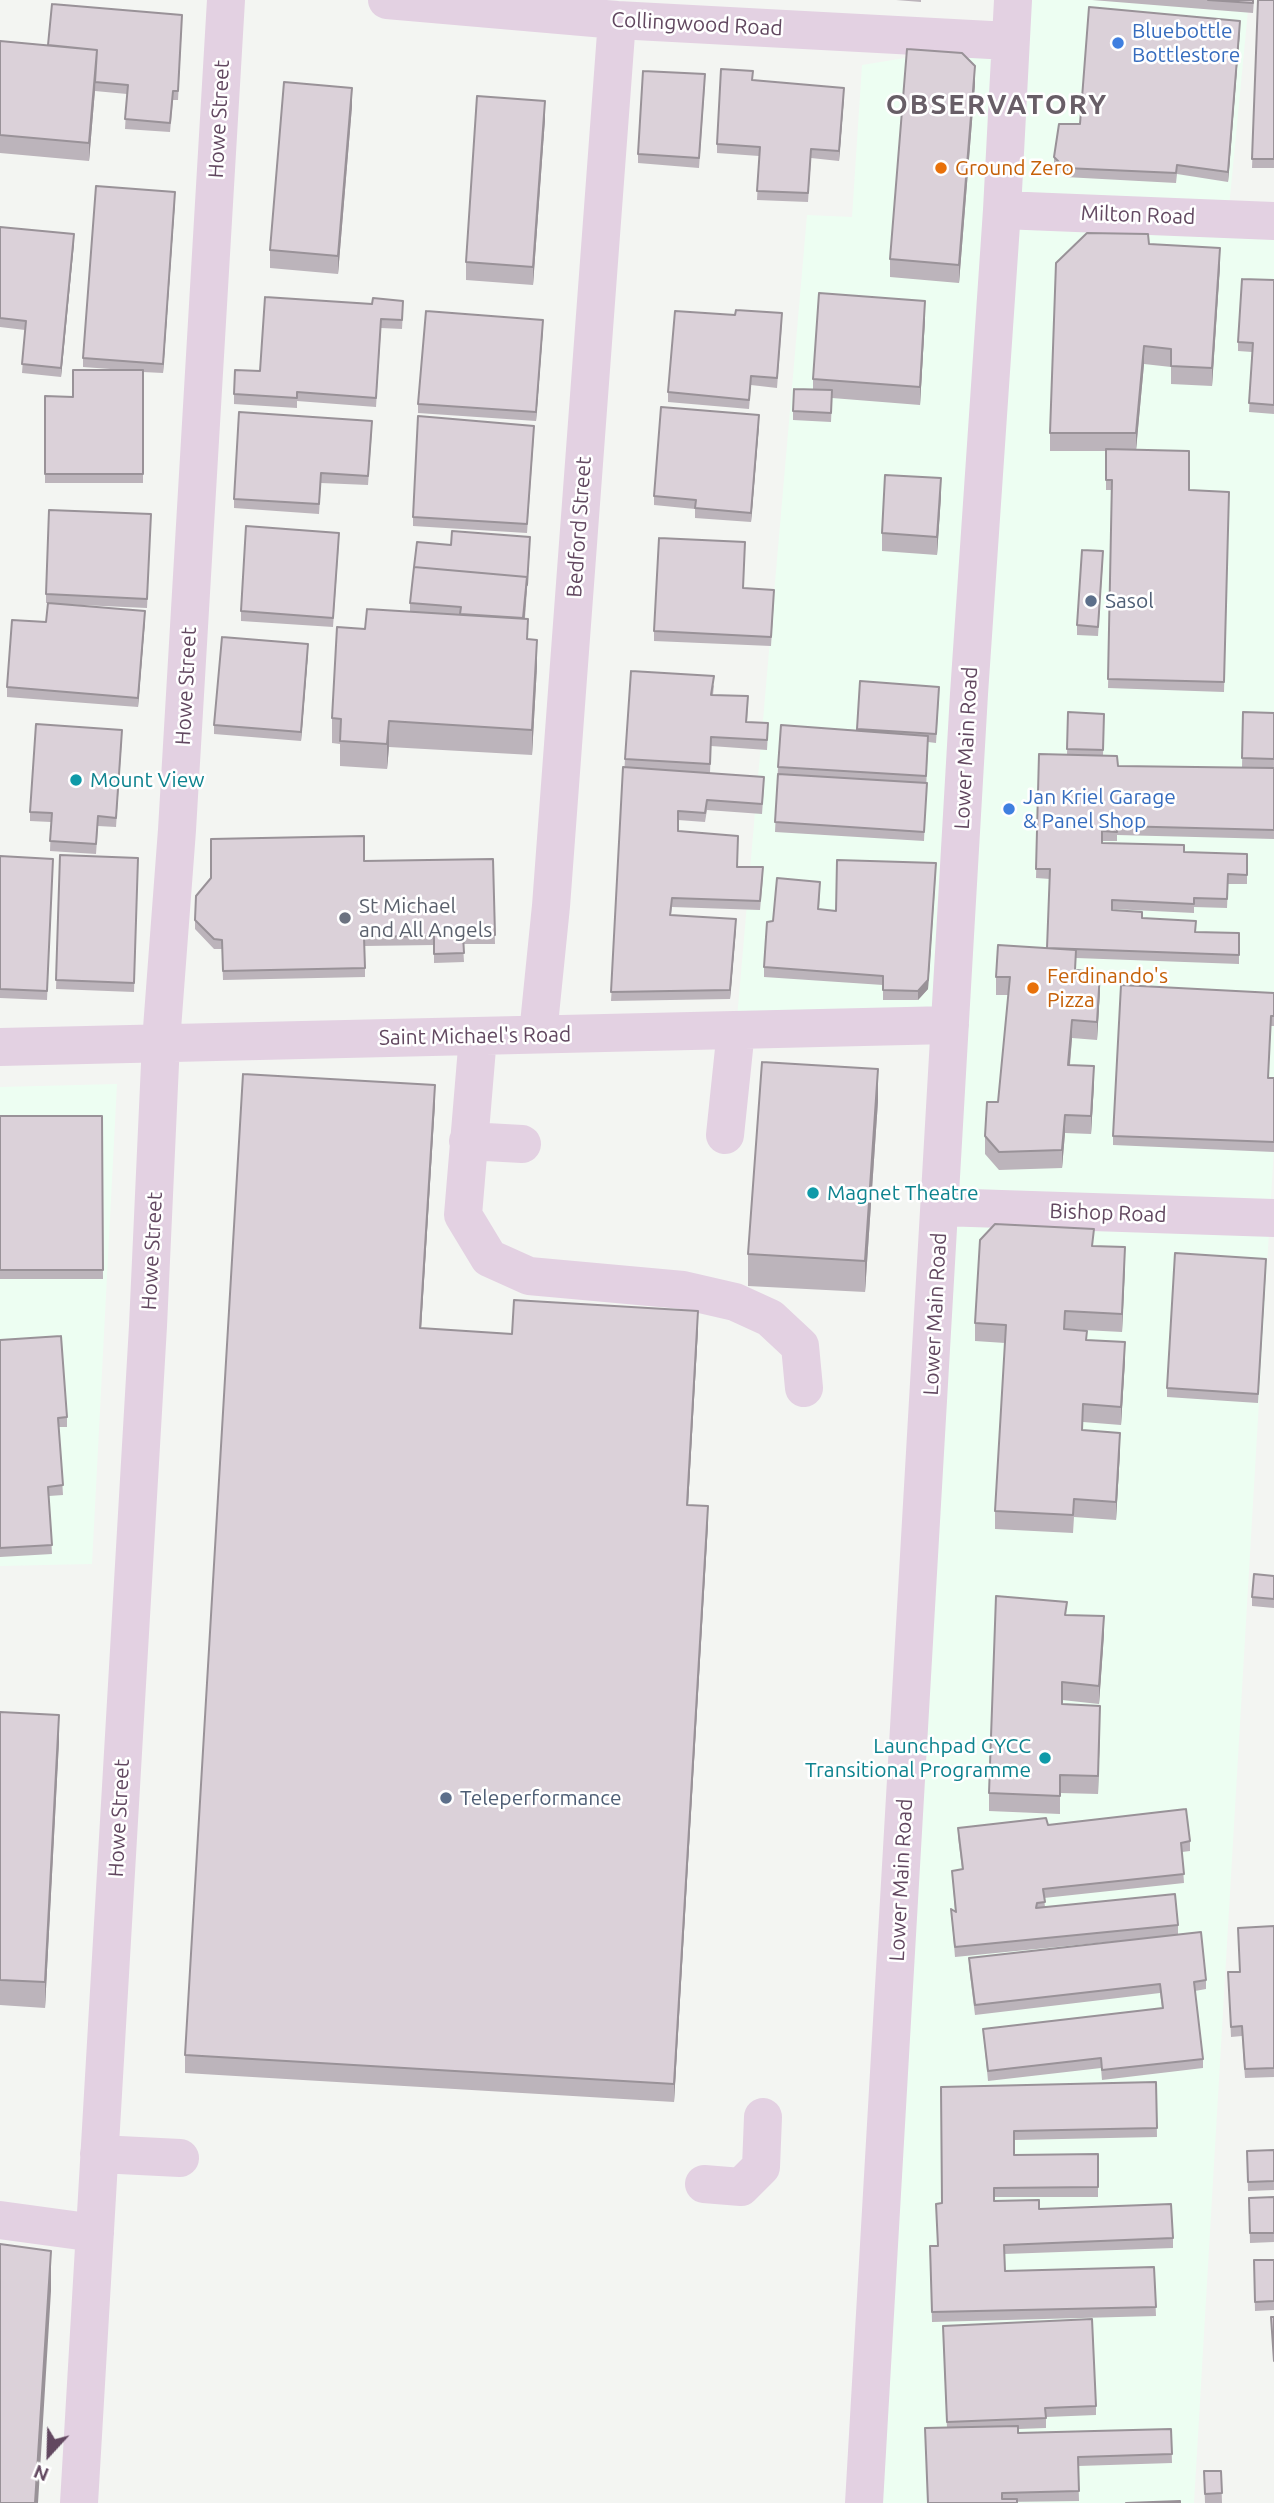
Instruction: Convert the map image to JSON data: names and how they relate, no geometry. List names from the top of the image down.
{
  "streets": {
    "street": [
      "Collingwood Road",
      "Howe Street",
      "Milton Road",
      "Bedford Street",
      "Lower Main Road",
      "Saint Michael's Road",
      "Bishop Road"
    ]
  },
  "crossings": [
    ["Collingwood Road", "Bedford Street"],
    ["Collingwood Road", "Lower Main Road"],
    ["Howe Street", "Saint Michael's Road"],
    ["Milton Road", "Lower Main Road"],
    ["Bedford Street", "Saint Michael's Road"],
    ["Lower Main Road", "Saint Michael's Road"],
    ["Lower Main Road", "Bishop Road"]
  ],
  "districts": ["OBSERVATORY"],
  "places": [
    "Bluebottle Bottlestore",
    "Ground Zero",
    "Sasol",
    "Mount View",
    "Jan Kriel Garage & Panel Shop",
    "St Michael and All Angels",
    "Ferdinando's Pizza",
    "Magnet Theatre",
    "Launchpad CYCC Transitional Programme",
    "Teleperformance"
  ],
  "north": "bottom"
}
